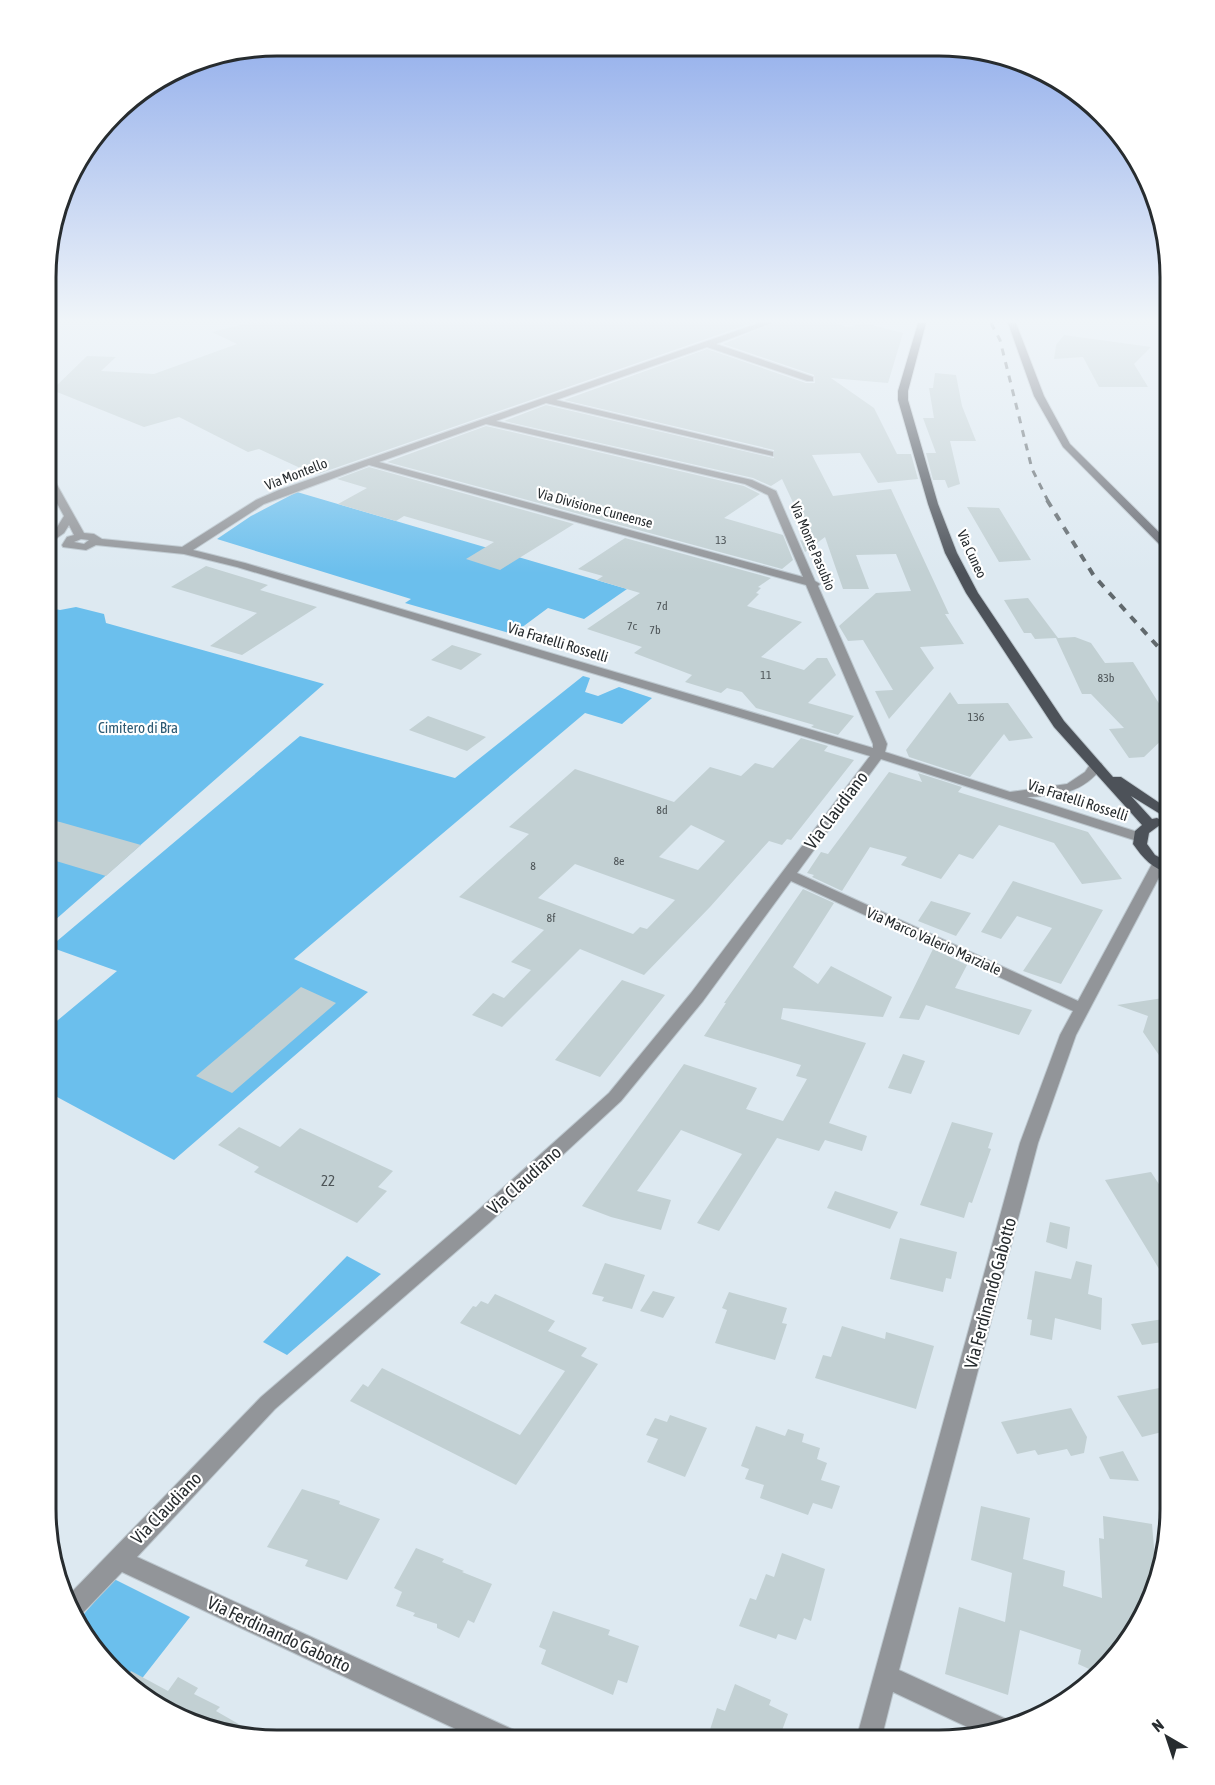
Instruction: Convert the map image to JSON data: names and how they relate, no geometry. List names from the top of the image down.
{
  "streets": {
    "main road": ["Via Cuneo"],
    "street": [
      "Via Montello",
      "Via Divisione Cuneense",
      "Via Monte Pasubio",
      "Via Fratelli Rosselli",
      "Via Claudiano",
      "Via Marco Valerio Marziale",
      "Via Ferdinando Gabotto"
    ]
  },
  "crossings": [
    ["Via Montello", "Via Divisione Cuneense"],
    ["Via Montello", "Via Monte Pasubio"],
    ["Via Montello", "Via Fratelli Rosselli"],
    ["Via Divisione Cuneense", "Via Monte Pasubio"],
    ["Via Monte Pasubio", "Via Fratelli Rosselli"],
    ["Via Monte Pasubio", "Via Claudiano"],
    ["Via Cuneo", "Via Fratelli Rosselli"],
    ["Via Fratelli Rosselli", "Via Claudiano"],
    ["Via Claudiano", "Via Marco Valerio Marziale"],
    ["Via Claudiano", "Via Ferdinando Gabotto"],
    ["Via Marco Valerio Marziale", "Via Ferdinando Gabotto"]
  ],
  "parks": ["Cimitero di Bra"],
  "house_numbers": [
    "13",
    "7d",
    "7c",
    "7b",
    "11",
    "83b",
    "136",
    "8d",
    "8e",
    "8",
    "8f",
    "22"
  ],
  "north": "top left"
}
